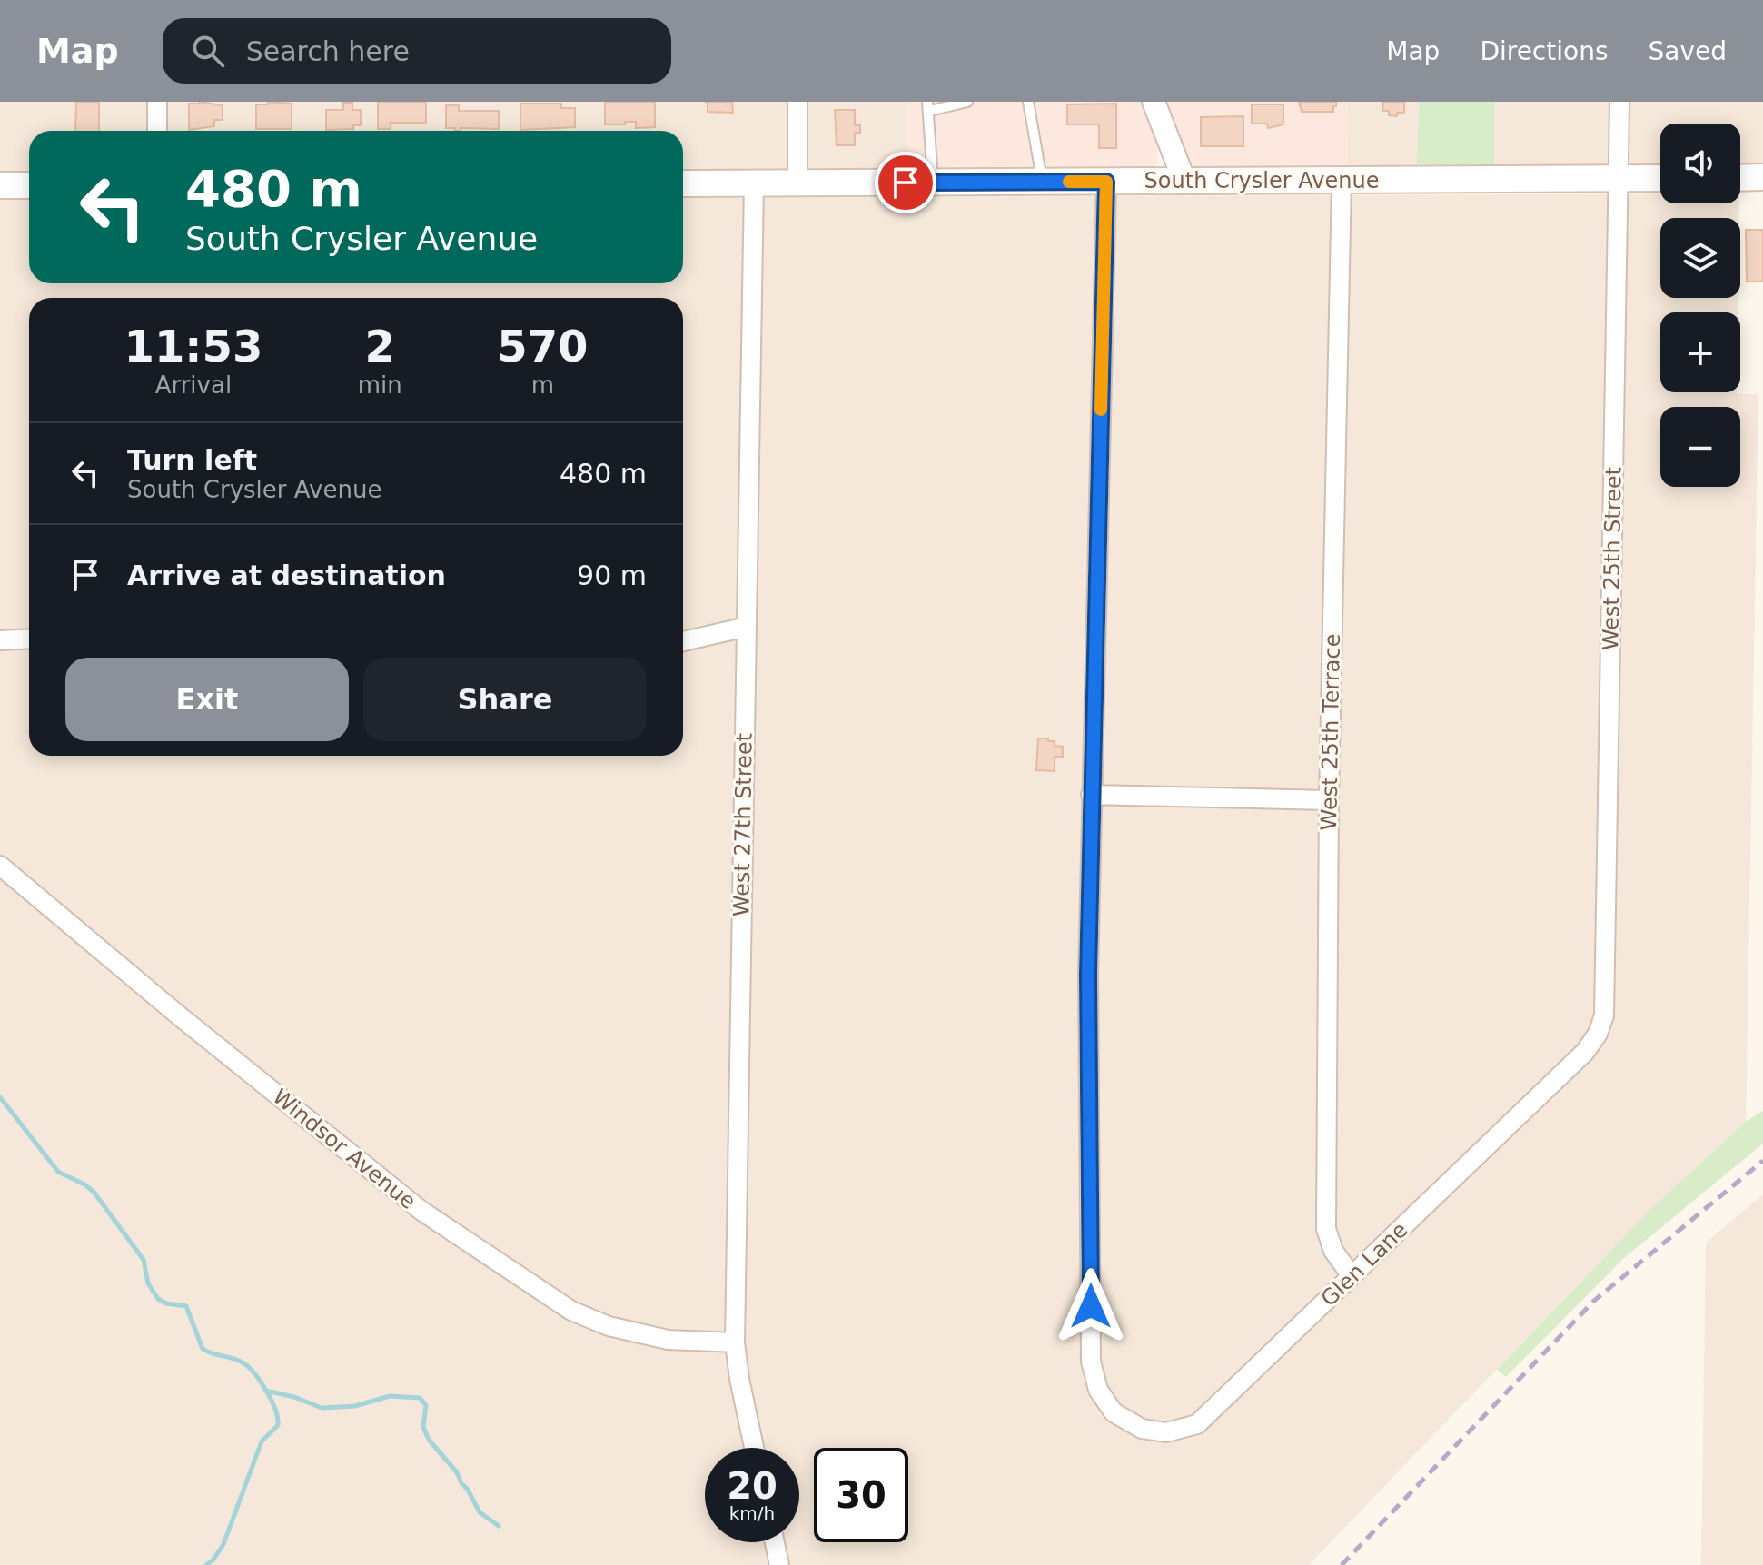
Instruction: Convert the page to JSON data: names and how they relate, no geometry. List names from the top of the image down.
{
  "streets": {
    "main road": ["South Crysler Avenue"],
    "street": [
      "West 25th Street",
      "West 25th Terrace",
      "West 27th Street",
      "Windsor Avenue",
      "Glen Lane"
    ]
  },
  "crossings": [
    ["South Crysler Avenue", "West 25th Street"],
    ["South Crysler Avenue", "West 25th Terrace"],
    ["South Crysler Avenue", "West 27th Street"],
    ["West 25th Street", "Glen Lane"],
    ["West 25th Terrace", "Glen Lane"],
    ["West 27th Street", "Windsor Avenue"]
  ],
  "page": {
    "header": "Map",
    "search": "Search here",
    "nav": ["Map", "Directions", "Saved"],
    "map_buttons": ["+", "−"],
    "turn": ["480 m", "South Crysler Avenue"],
    "eta": [
      "11:53",
      "Arrival",
      "2",
      "min",
      "570",
      "m"
    ],
    "list": [
      {
        "name": "Turn left",
        "note": "South Crysler Avenue",
        "value": "480 m"
      },
      {
        "name": "Arrive at destination",
        "value": "90 m"
      }
    ],
    "buttons": ["Exit", "Share"],
    "speed": "20 km/h",
    "limit": "30"
  }
}
